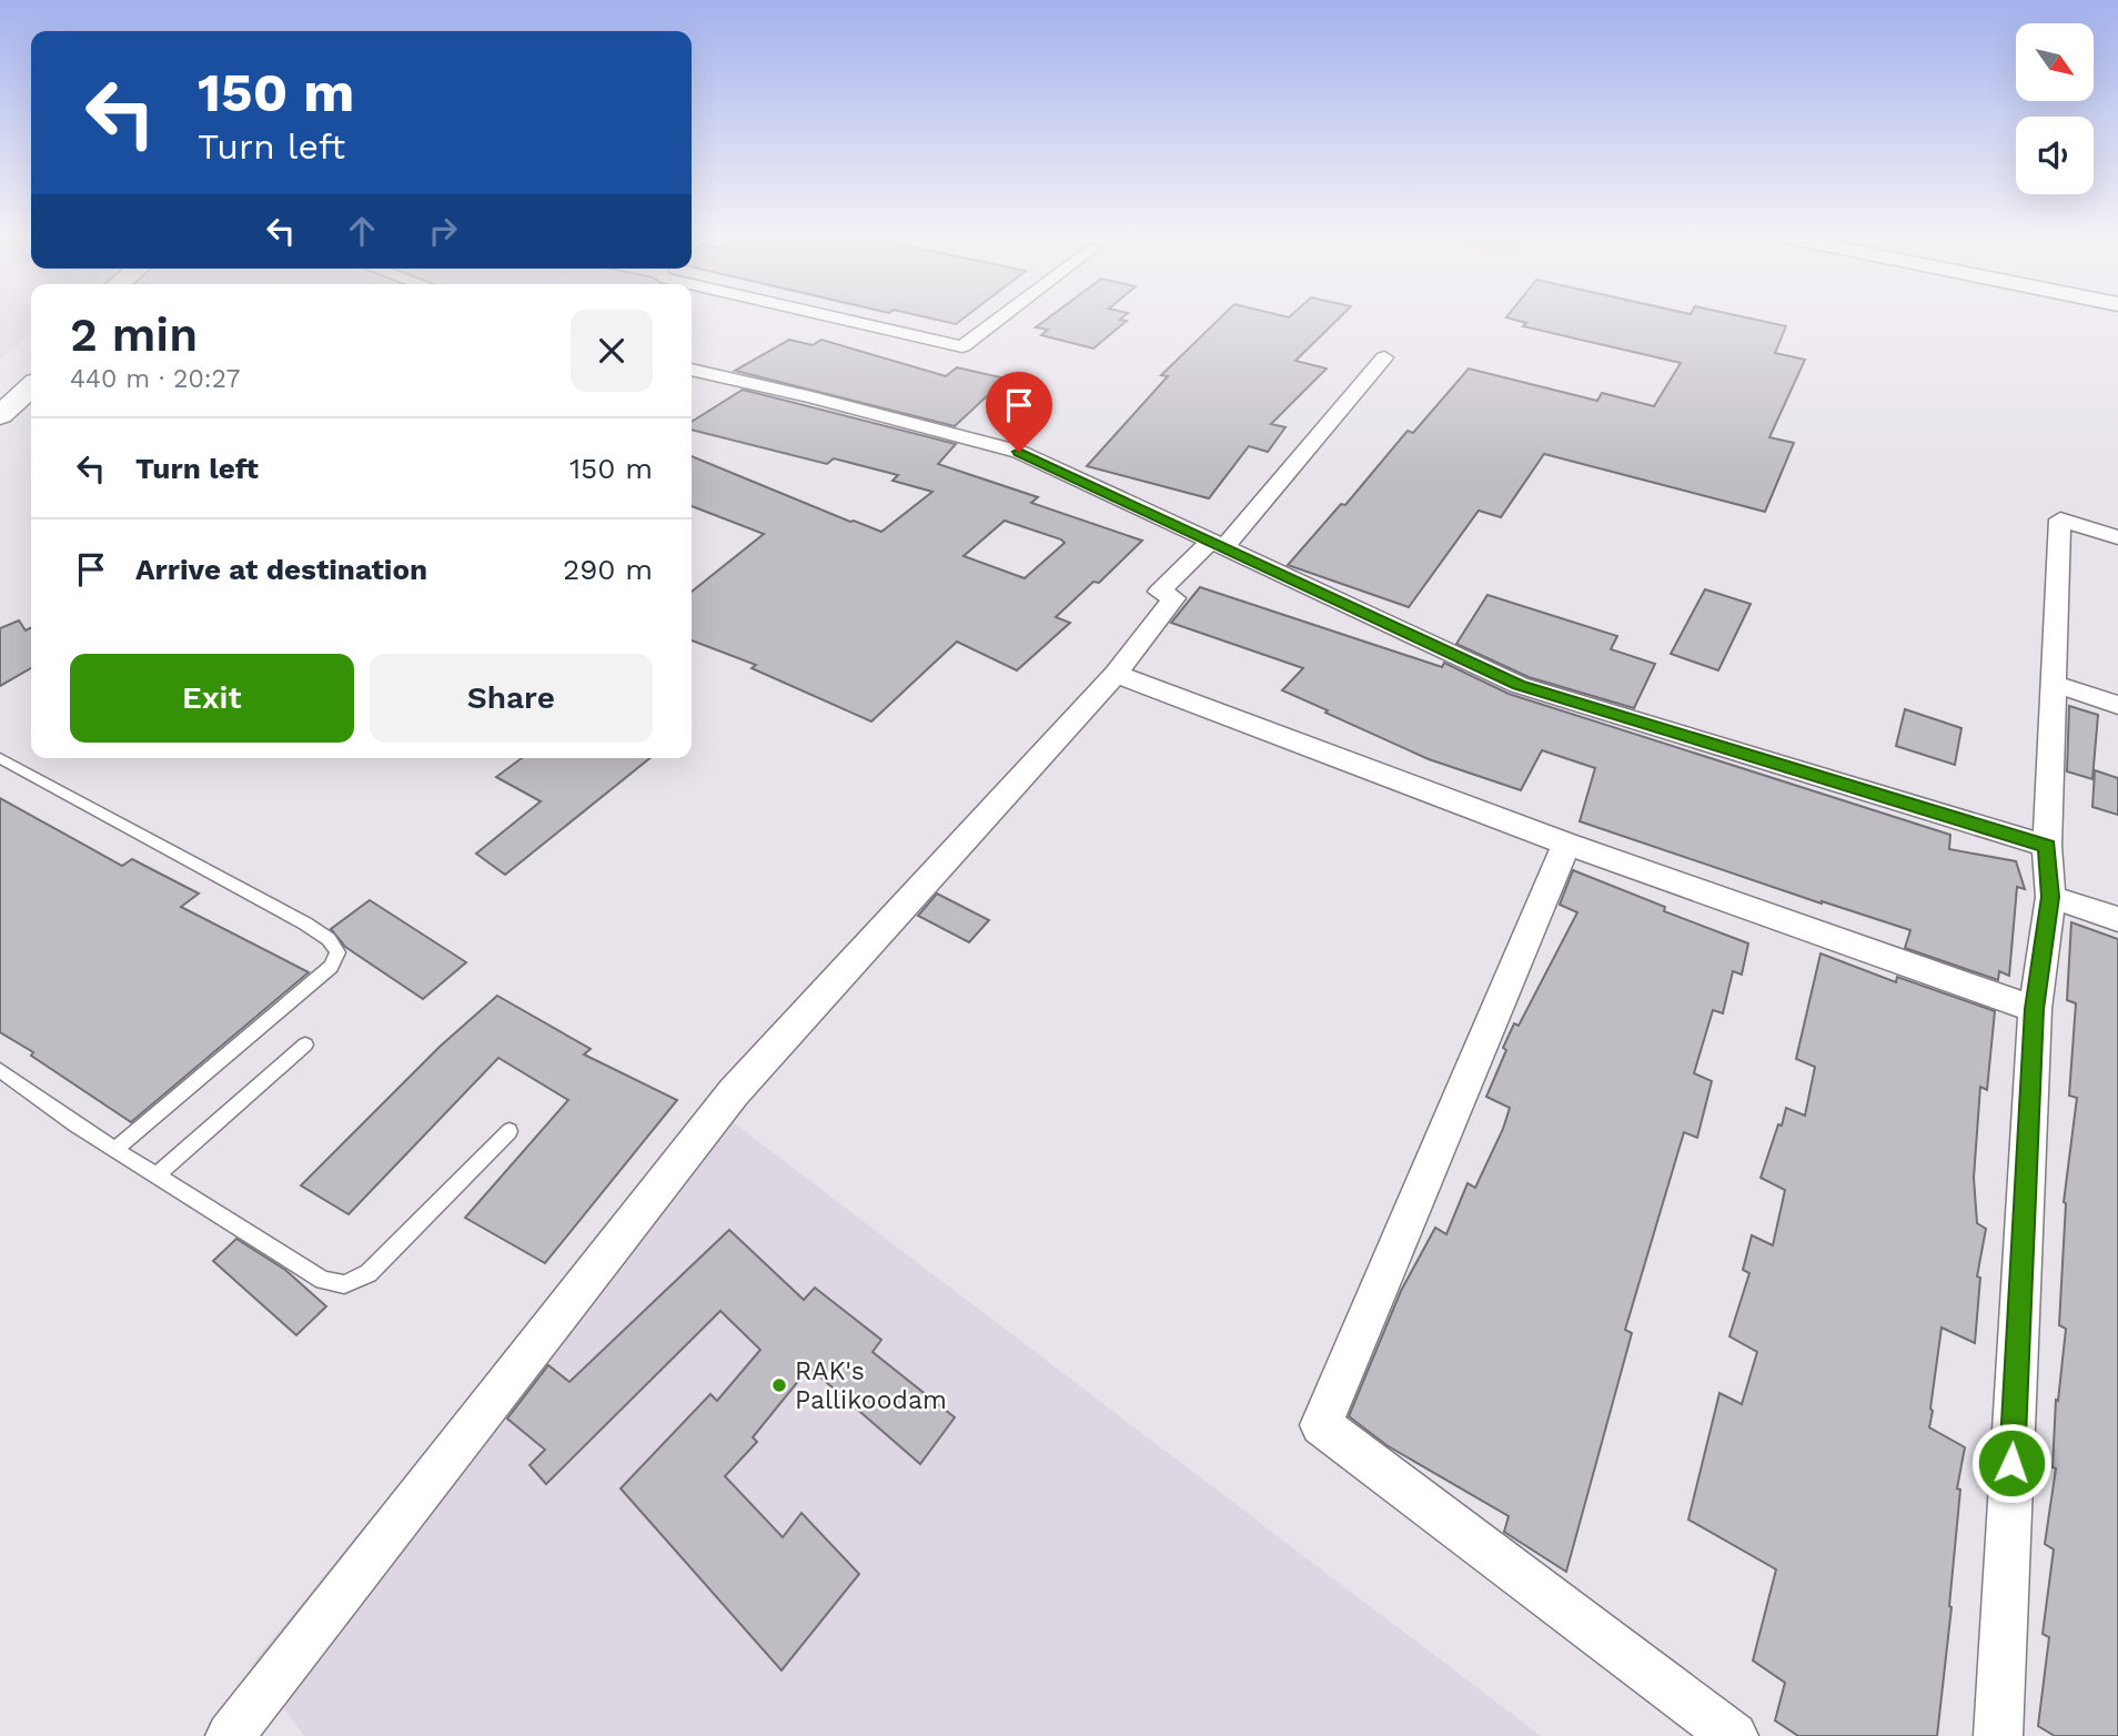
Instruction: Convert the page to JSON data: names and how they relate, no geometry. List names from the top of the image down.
{
  "places": ["RAK's Pallikoodam"],
  "north": "bottom right",
  "page": {
    "turn": ["150 m", "Turn left"],
    "heading": ["2 min", "440 m · 20:27"],
    "list": [
      {
        "name": "Turn left",
        "value": "150 m"
      },
      {
        "name": "Arrive at destination",
        "value": "290 m"
      }
    ],
    "buttons": ["Exit", "Share"]
  }
}
